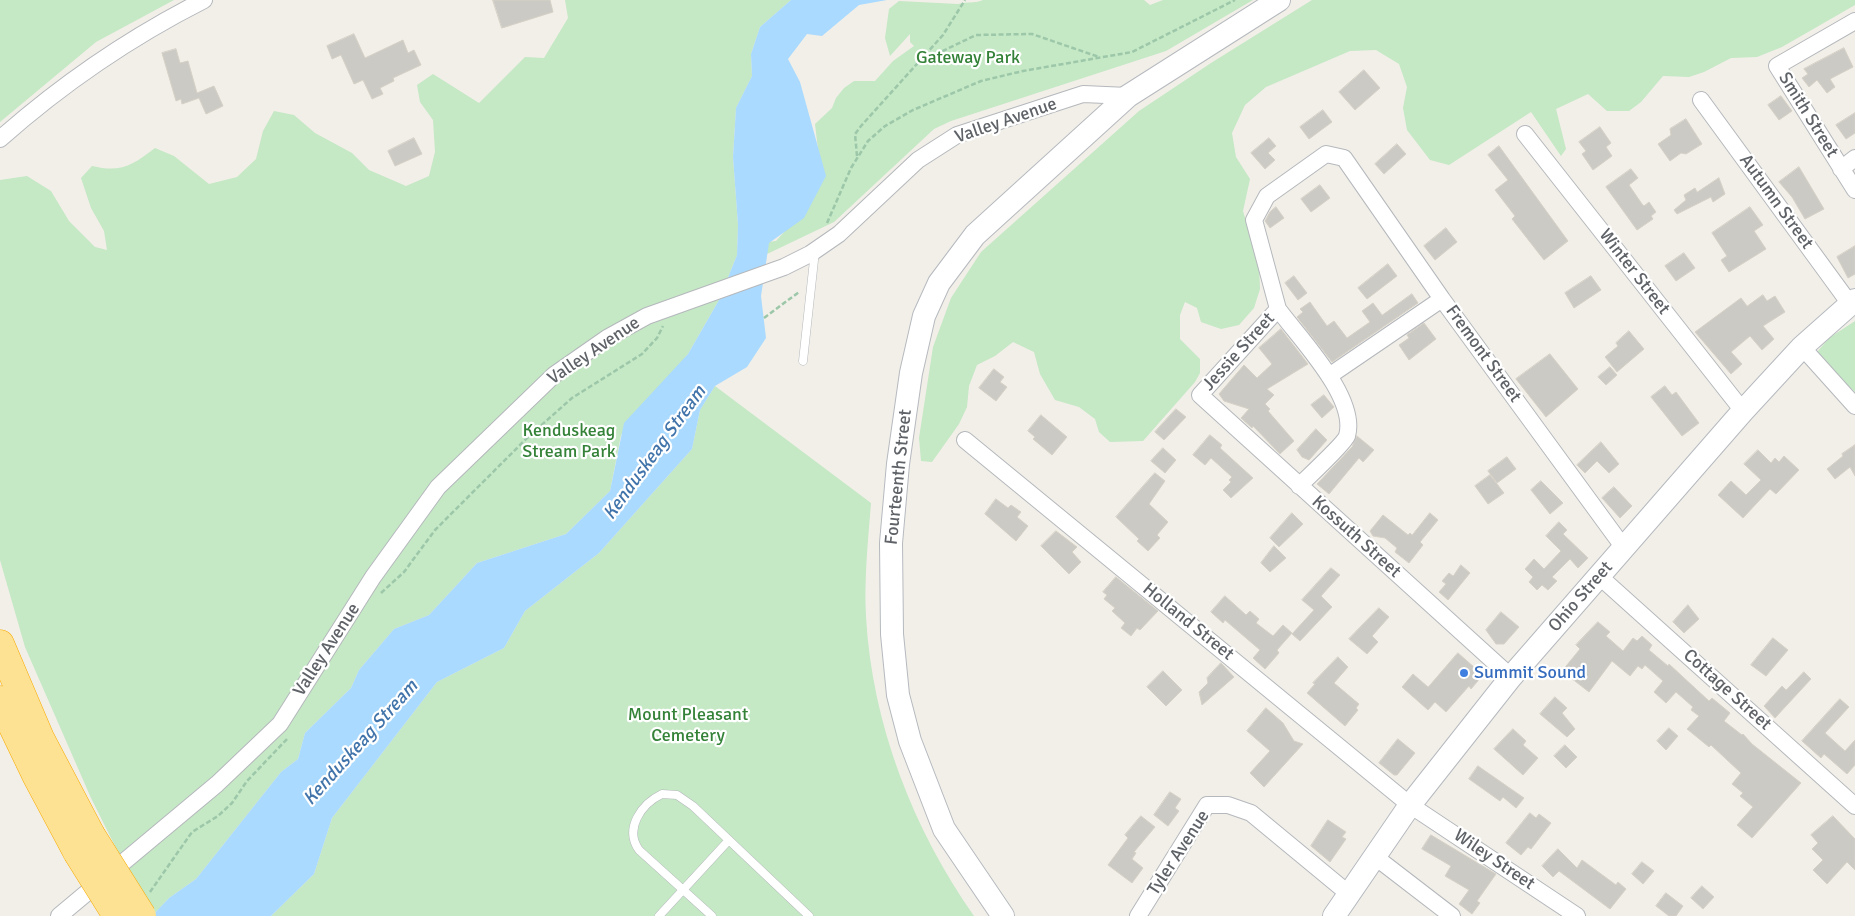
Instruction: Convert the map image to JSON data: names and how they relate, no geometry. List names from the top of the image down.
{
  "streets": {
    "street": [
      "Smith Street",
      "Valley Avenue",
      "Autumn Street",
      "Winter Street",
      "Jessie Street",
      "Fremont Street",
      "Fourteenth Street",
      "Kossuth Street",
      "Ohio Street",
      "Holland Street",
      "Cottage Street",
      "Tyler Avenue",
      "Wiley Street"
    ]
  },
  "crossings": [
    ["Valley Avenue", "Fourteenth Street"],
    ["Autumn Street", "Ohio Street"],
    ["Winter Street", "Ohio Street"],
    ["Jessie Street", "Fremont Street"],
    ["Jessie Street", "Kossuth Street"],
    ["Fremont Street", "Ohio Street"],
    ["Kossuth Street", "Ohio Street"],
    ["Ohio Street", "Holland Street"],
    ["Ohio Street", "Cottage Street"],
    ["Ohio Street", "Tyler Avenue"],
    ["Ohio Street", "Wiley Street"],
    ["Holland Street", "Wiley Street"]
  ],
  "water": ["Kenduskeag Stream"],
  "parks": ["Gateway Park", "Kenduskeag Stream Park", "Mount Pleasant Cemetery"],
  "places": ["Summit Sound"]
}
